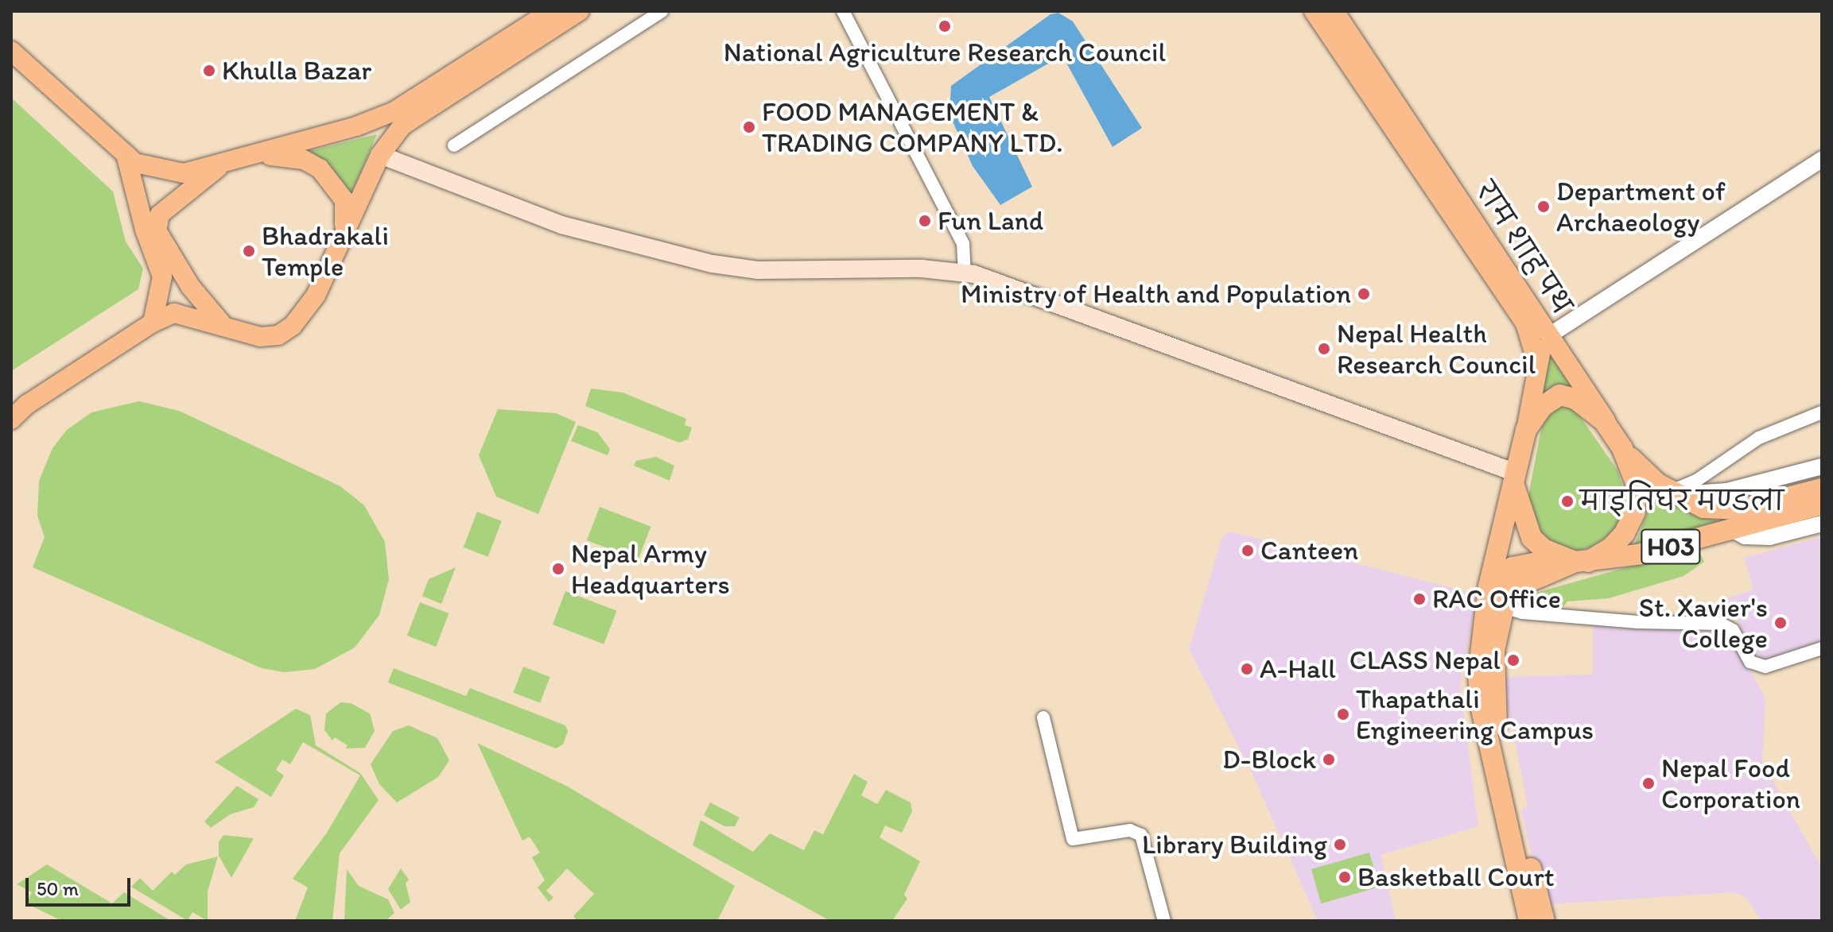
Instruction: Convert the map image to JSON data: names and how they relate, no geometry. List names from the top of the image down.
{
  "streets": {
    "highway": ["H03"],
    "main road": ["राम शाह पथ"]
  },
  "places": [
    "National Agriculture Research Council",
    "Khulla Bazar",
    "FOOD MANAGEMENT & TRADING COMPANY LTD.",
    "Department of Archaeology",
    "Fun Land",
    "Bhadrakali Temple",
    "Ministry of Health and Population",
    "Nepal Health Research Council",
    "माइतिघर मण्डला",
    "Canteen",
    "Nepal Army Headquarters",
    "RAC Office",
    "St. Xavier's College",
    "CLASS Nepal",
    "A-Hall",
    "Thapathali Engineering Campus",
    "D-Block",
    "Nepal Food Corporation",
    "Library Building",
    "Basketball Court"
  ],
  "scale_bar": "50 m"
}
